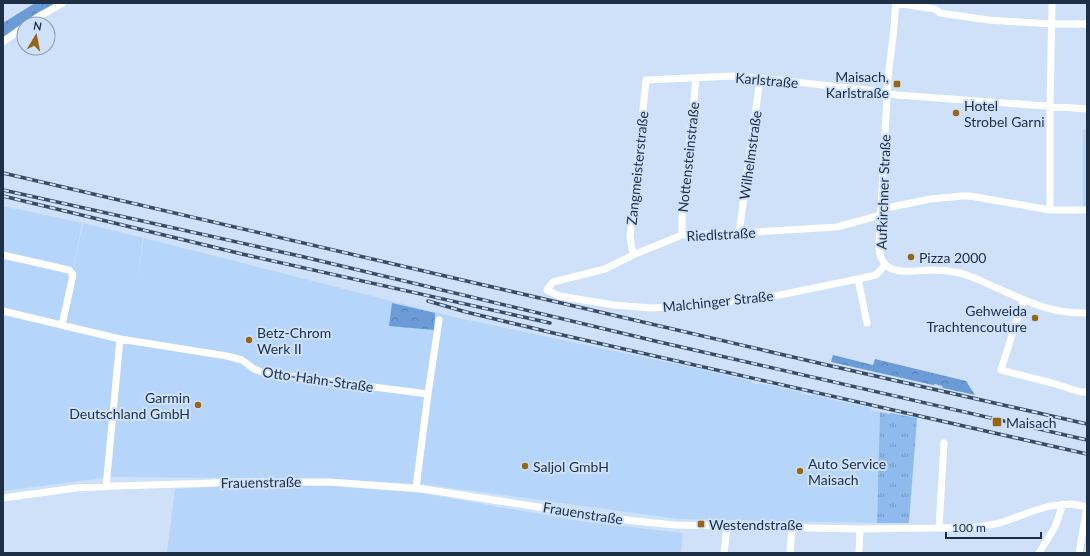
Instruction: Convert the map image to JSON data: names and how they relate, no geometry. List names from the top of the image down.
{
  "streets": {
    "street": [
      "Karlstraße",
      "Wilhelmstraße",
      "Nottensteinstraße",
      "Zangmeisterstraße",
      "Aufkirchner Straße",
      "Riedlstraße",
      "Malchinger Straße",
      "Otto-Hahn-Straße",
      "Frauenstraße"
    ]
  },
  "crossings": [
    ["Karlstraße", "Wilhelmstraße"],
    ["Karlstraße", "Nottensteinstraße"],
    ["Karlstraße", "Zangmeisterstraße"],
    ["Karlstraße", "Aufkirchner Straße"],
    ["Wilhelmstraße", "Riedlstraße"],
    ["Nottensteinstraße", "Riedlstraße"],
    ["Zangmeisterstraße", "Riedlstraße"],
    ["Aufkirchner Straße", "Riedlstraße"],
    ["Aufkirchner Straße", "Malchinger Straße"],
    ["Riedlstraße", "Malchinger Straße"]
  ],
  "places": {
    "transit": ["Maisach, Karlstraße", "Maisach", "Westendstraße"],
    "other": [
      "Hotel Strobel Garni",
      "Pizza 2000",
      "Gehweida Trachtencouture",
      "Betz-Chrom Werk II",
      "Garmin Deutschland GmbH",
      "Saljol GmbH",
      "Auto Service Maisach"
    ]
  },
  "scale_bar": "100 m",
  "north": "top"
}
